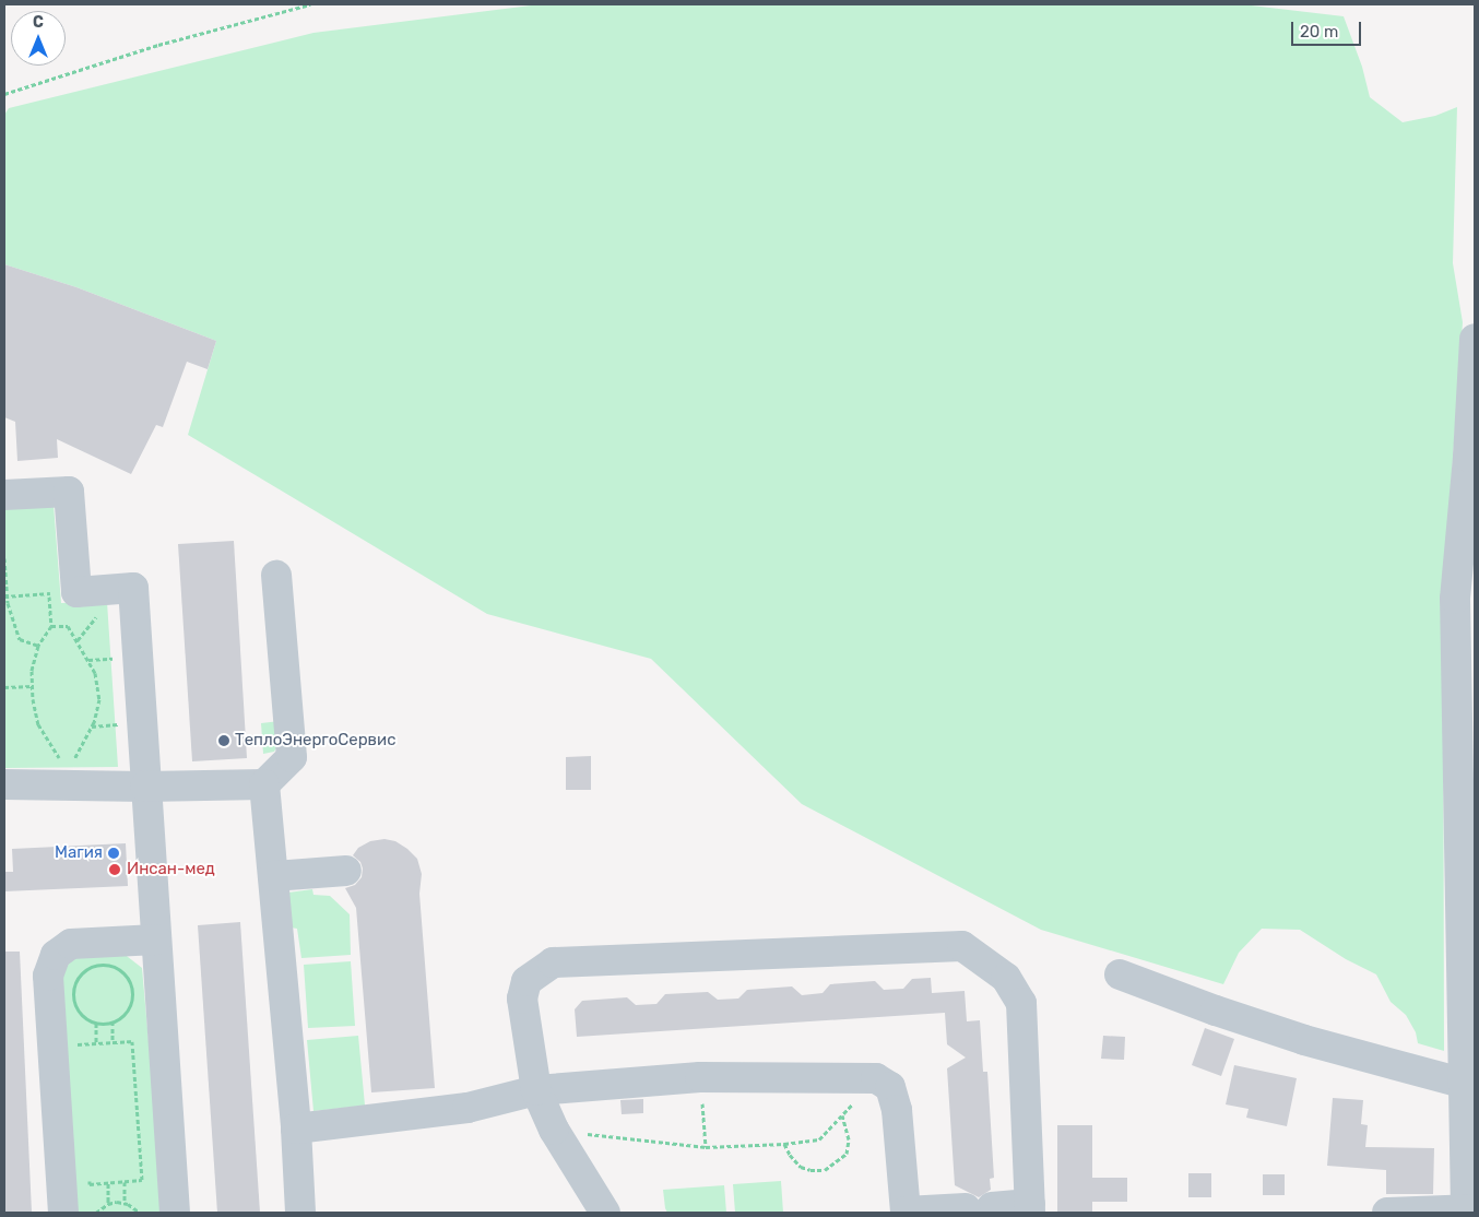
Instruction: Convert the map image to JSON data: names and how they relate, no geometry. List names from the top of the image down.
{
  "places": ["ТеплоЭнергоСервис", "Магия", "Инсан-мед"],
  "scale_bar": "20 m",
  "north": "top"
}
